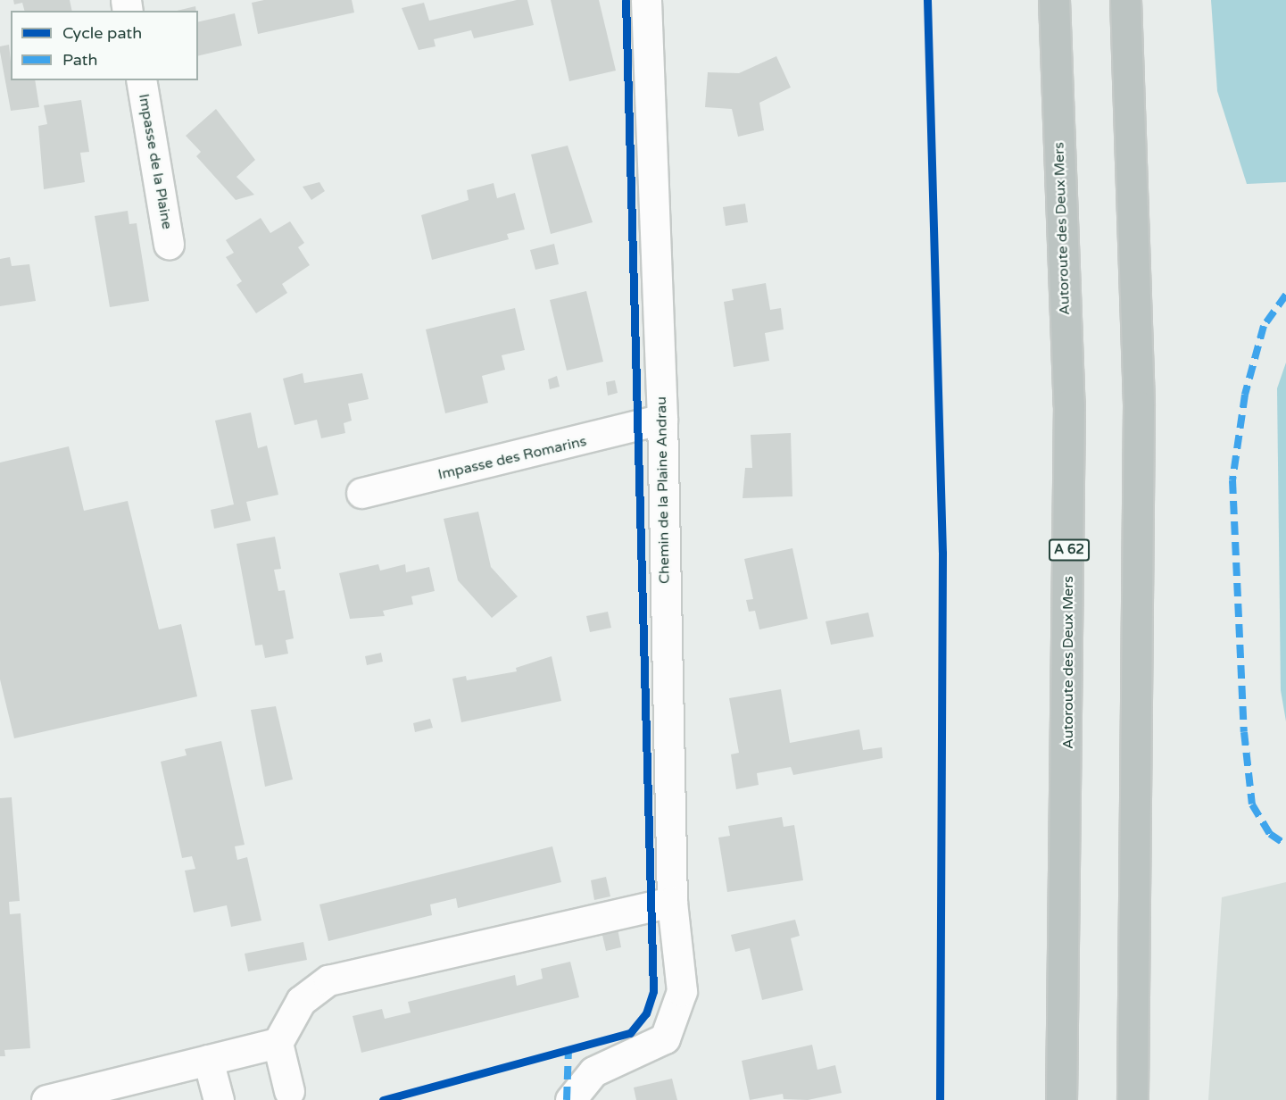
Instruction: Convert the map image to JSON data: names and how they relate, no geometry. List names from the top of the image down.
{
  "streets": {
    "highway": ["Autoroute des Deux Mers", "A 62"],
    "street": ["Impasse de la Plaine", "Impasse des Romarins", "Chemin de la Plaine Andrau"]
  },
  "crossings": [
    ["Impasse des Romarins", "Chemin de la Plaine Andrau"]
  ],
  "legend": ["Cycle path", "Path"]
}
